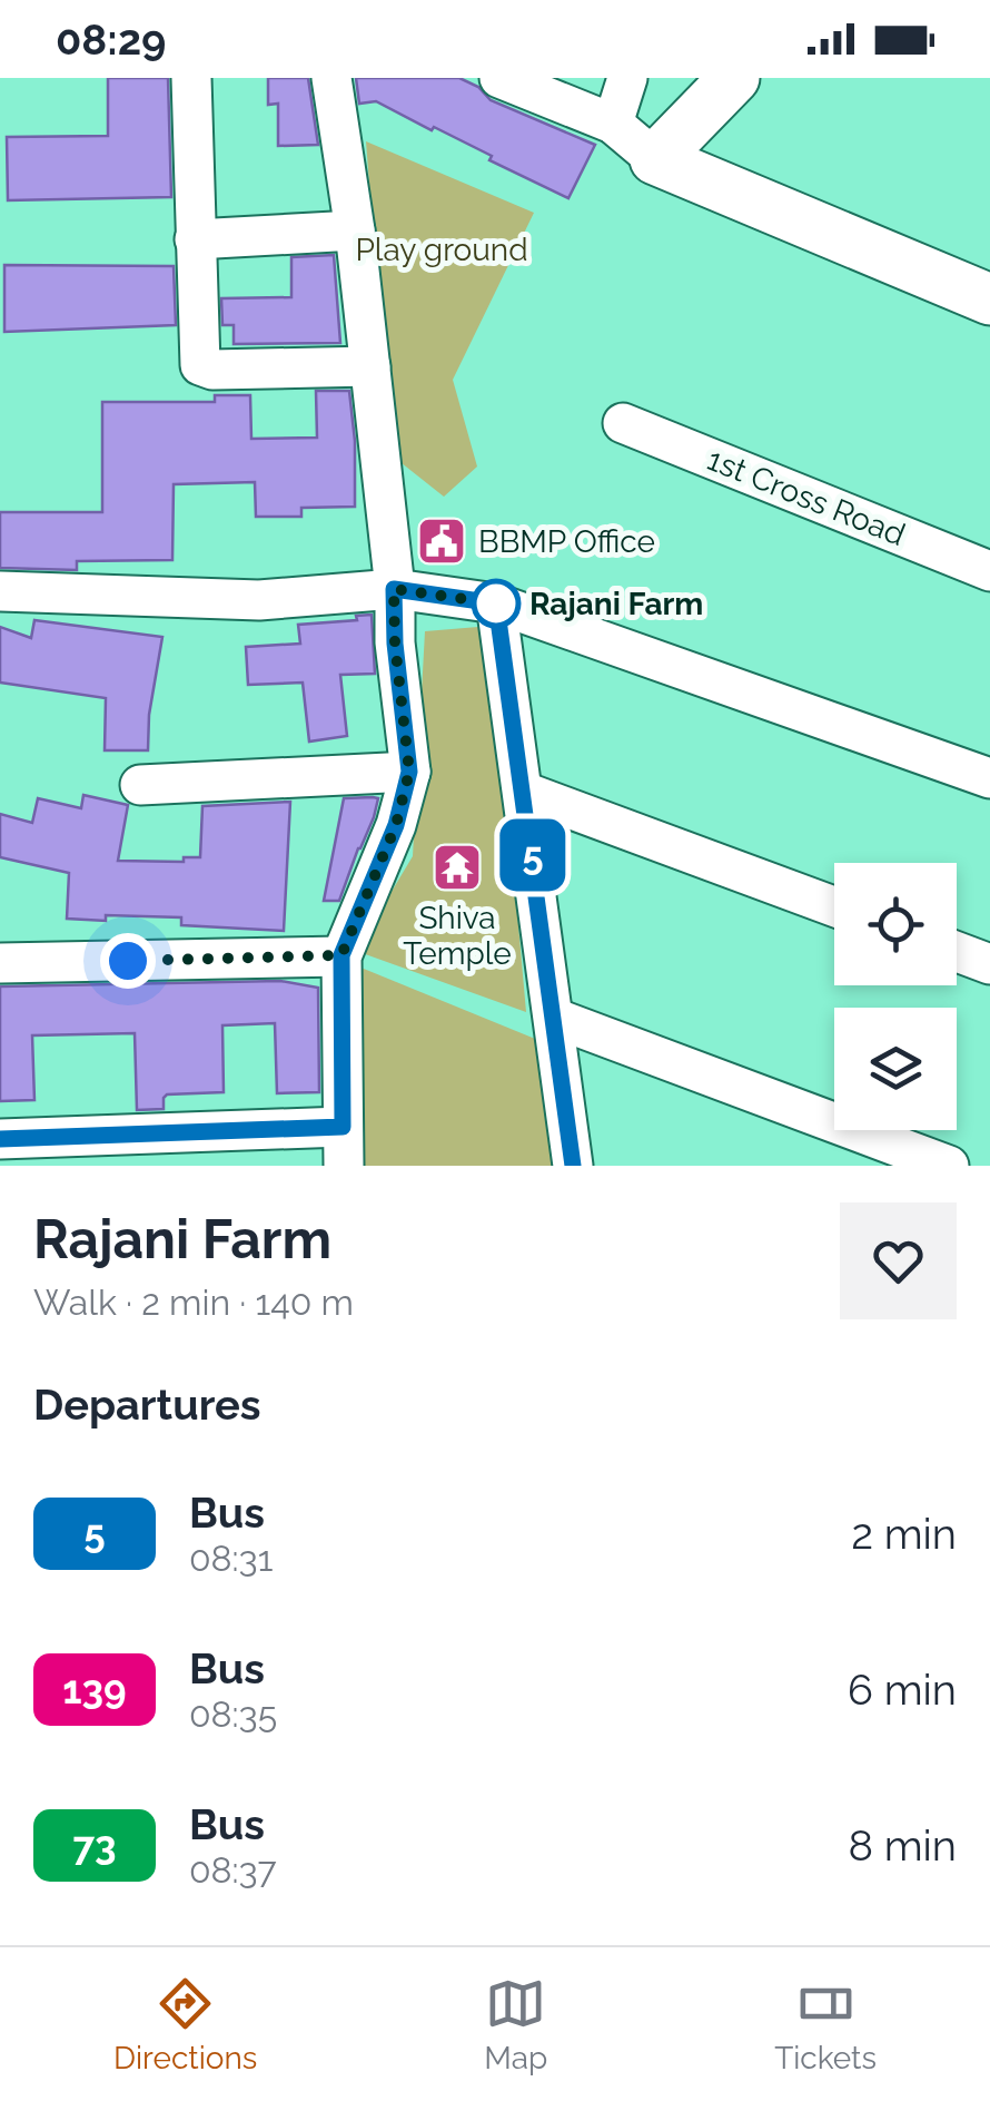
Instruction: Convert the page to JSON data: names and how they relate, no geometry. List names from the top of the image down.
{
  "streets": {
    "street": ["1st Cross Road"]
  },
  "parks": ["Play ground"],
  "places": {
    "public building": ["BBMP Office"],
    "other": ["Rajani Farm"],
    "temple": ["Shiva Temple"]
  },
  "lines": ["bus line 5"],
  "page": {
    "status": "08:29",
    "on_map": "5",
    "heading": [
      ["Rajani Farm", "Walk · 2 min · 140 m"],
      "Departures"
    ],
    "list": [
      {
        "mark": "5",
        "name": "Bus",
        "note": "08:31",
        "value": "2 min"
      },
      {
        "mark": "139",
        "name": "Bus",
        "note": "08:35",
        "value": "6 min"
      },
      {
        "mark": "73",
        "name": "Bus",
        "note": "08:37",
        "value": "8 min"
      }
    ],
    "tabs": ["Directions", "Map", "Tickets"]
  }
}
